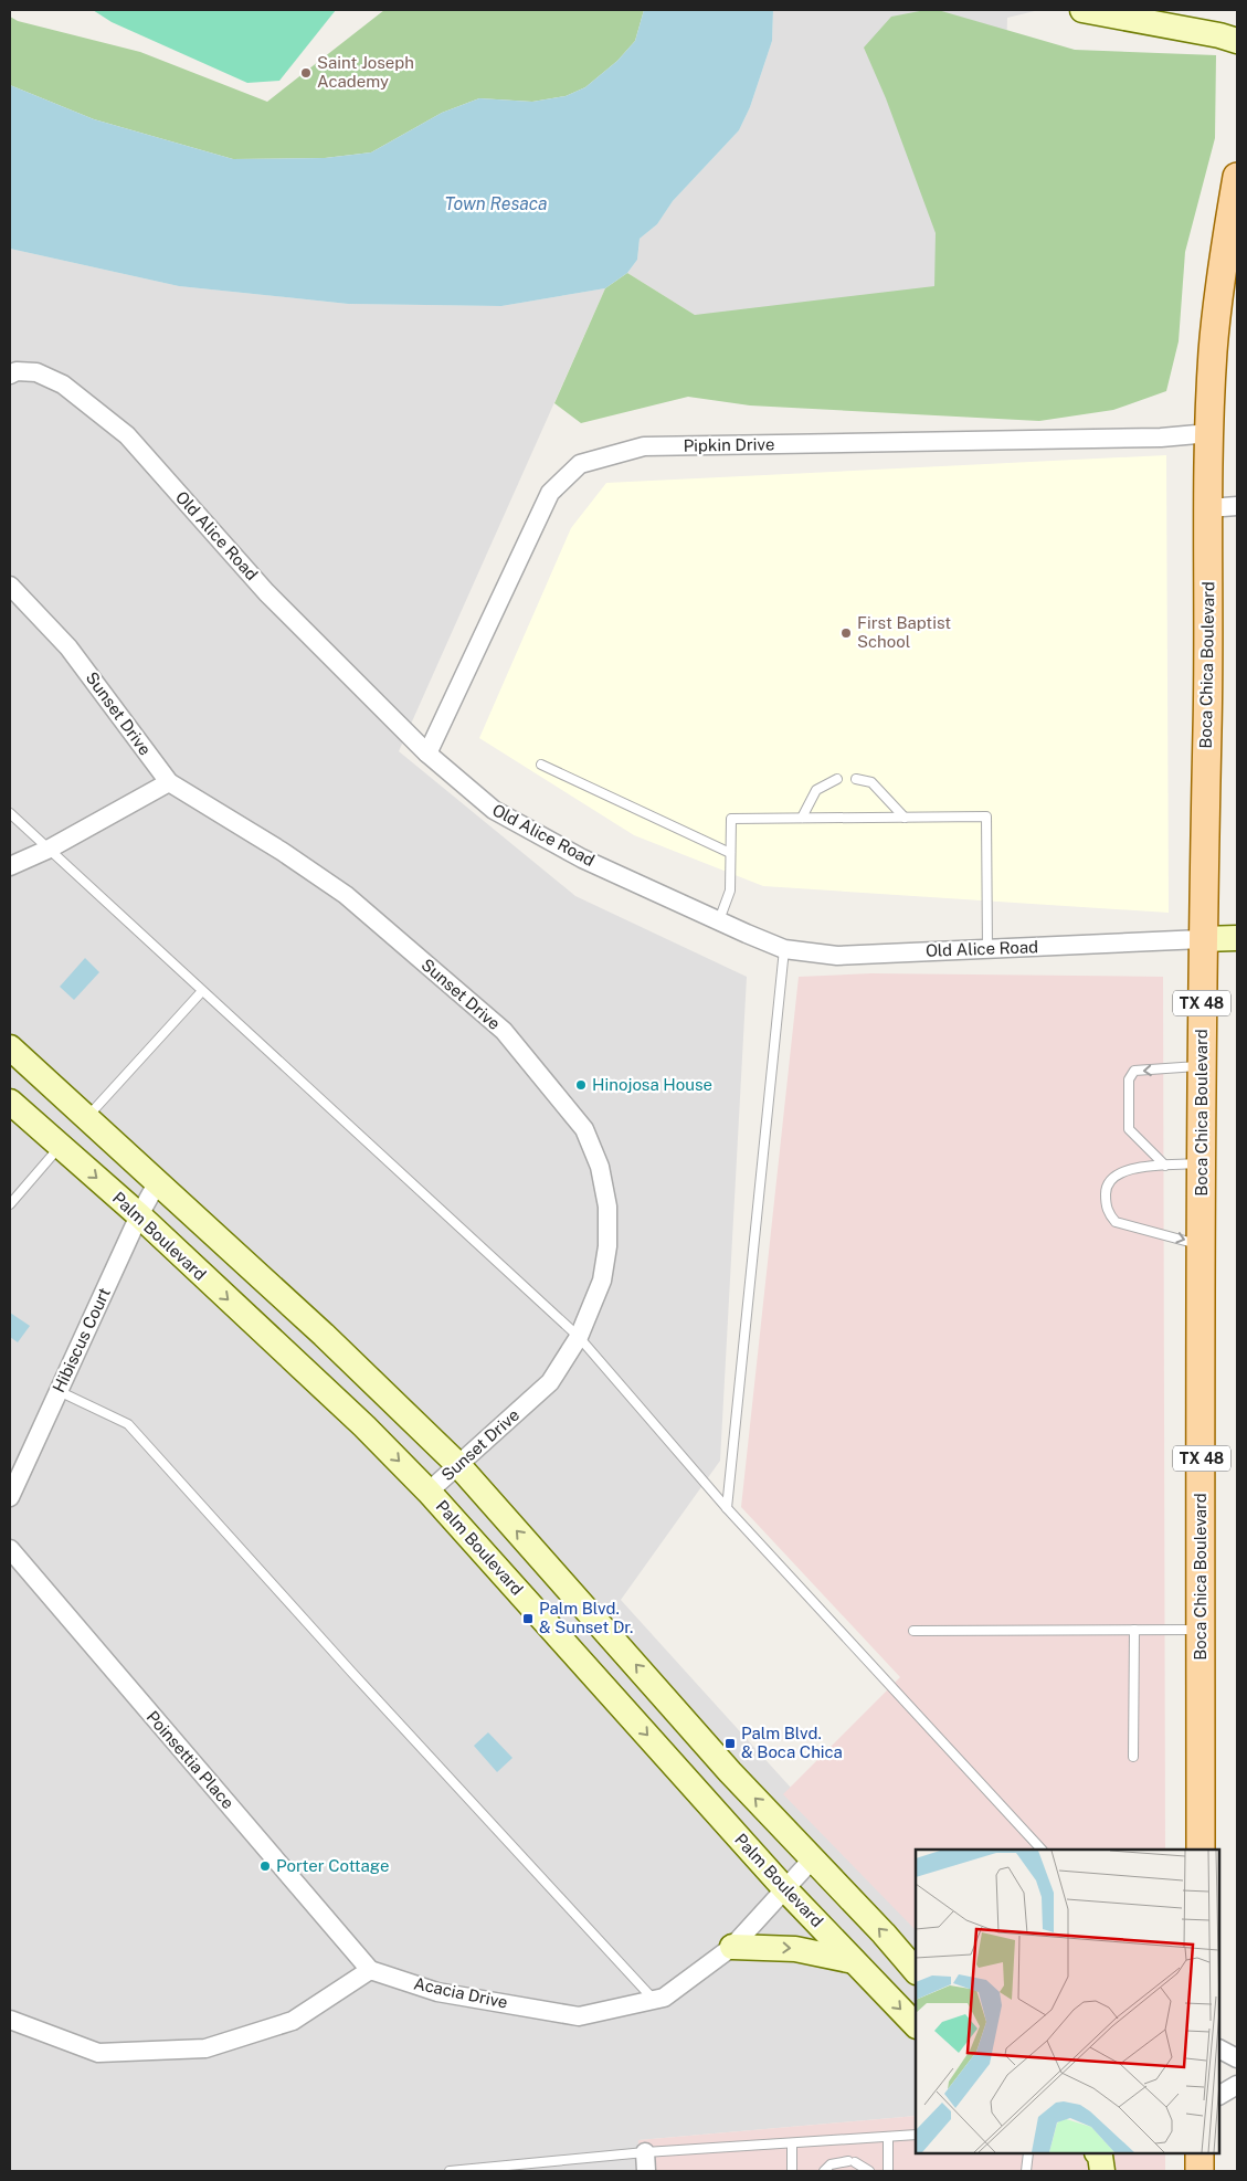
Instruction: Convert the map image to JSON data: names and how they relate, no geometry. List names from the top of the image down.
{
  "streets": {
    "main road": [
      "Old Alice Road",
      "Boca Chica Boulevard",
      "TX 48",
      "Palm Boulevard"
    ],
    "street": [
      "Pipkin Drive",
      "Sunset Drive",
      "Hibiscus Court",
      "Poinsettia Place",
      "Acacia Drive"
    ]
  },
  "crossings": [
    ["Pipkin Drive", "Old Alice Road"],
    ["Pipkin Drive", "Boca Chica Boulevard"],
    ["Old Alice Road", "Boca Chica Boulevard"],
    ["Sunset Drive", "Palm Boulevard"],
    ["Palm Boulevard", "Hibiscus Court"],
    ["Palm Boulevard", "Acacia Drive"],
    ["Poinsettia Place", "Acacia Drive"]
  ],
  "water": ["Town Resaca"],
  "places": {
    "other": [
      "Saint Joseph Academy",
      "First Baptist School",
      "Hinojosa House",
      "Porter Cottage"
    ],
    "transit": ["Palm Blvd. & Sunset Dr.", "Palm Blvd. & Boca Chica"]
  }
}
